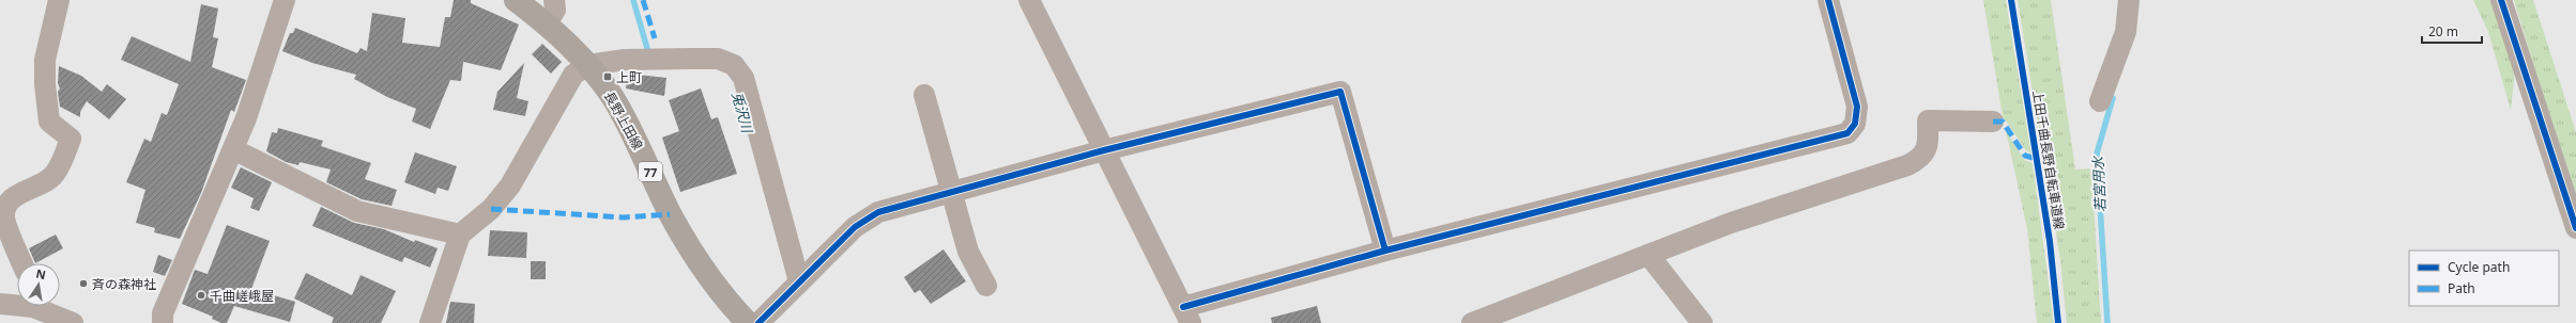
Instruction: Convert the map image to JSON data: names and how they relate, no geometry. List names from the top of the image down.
{
  "streets": {
    "main road": ["長野上田線", "77"],
    "cycle path": ["上田千曲長野自転車道線"]
  },
  "water": ["兎沢川", "若宮用水"],
  "places": {
    "transit": ["上町"],
    "other": ["斉の森神社", "千曲嵯峨屋"]
  },
  "legend": ["Cycle path", "Path"],
  "scale_bar": "20 m",
  "north": "top"
}
